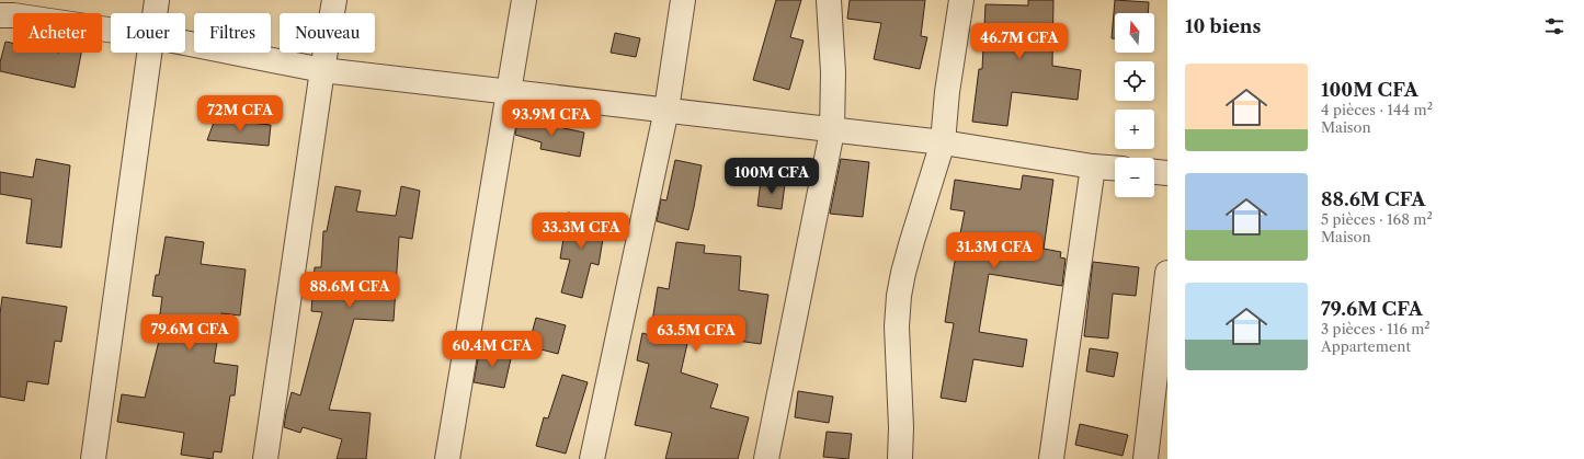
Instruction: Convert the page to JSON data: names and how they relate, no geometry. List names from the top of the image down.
{
  "north": "top",
  "page": {
    "heading": "10 biens",
    "map_buttons": ["+", "−"],
    "chip": [
      "Acheter",
      "Louer",
      "Filtres",
      "Nouveau"
    ],
    "price": [
      "46.7M CFA",
      "72M CFA",
      "93.9M CFA",
      "100M CFA",
      "33.3M CFA",
      "31.3M CFA",
      "88.6M CFA",
      "79.6M CFA",
      "63.5M CFA",
      "60.4M CFA"
    ],
    "list": [
      {
        "name": "100M CFA",
        "note": "4 pièces · 144 m² · Maison"
      },
      {
        "name": "88.6M CFA",
        "note": "5 pièces · 168 m² · Maison"
      },
      {
        "name": "79.6M CFA",
        "note": "3 pièces · 116 m² · Appartement"
      }
    ]
  }
}
